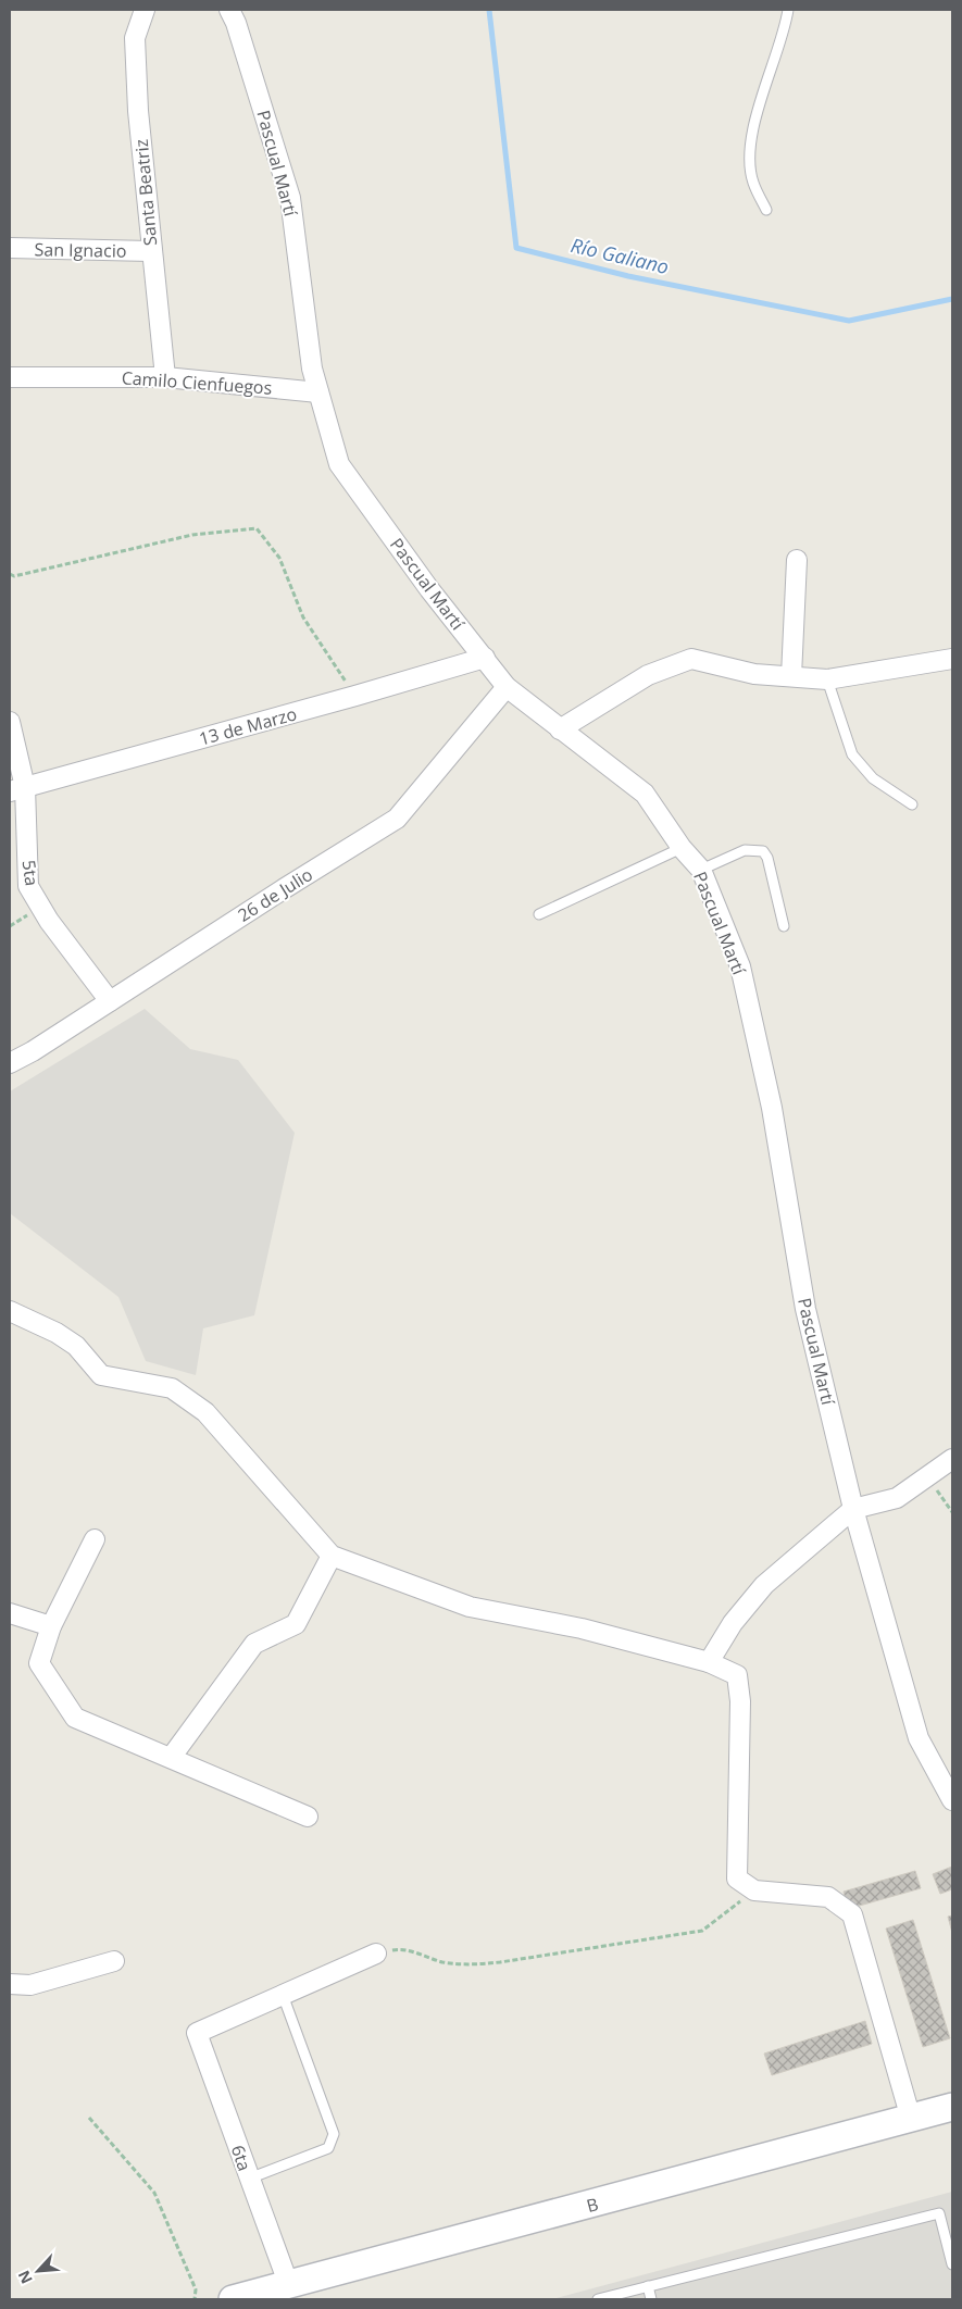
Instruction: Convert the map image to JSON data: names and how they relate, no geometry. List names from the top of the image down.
{
  "streets": {
    "street": [
      "Pascual Martí",
      "Santa Beatriz",
      "San Ignacio",
      "Camilo Cienfuegos",
      "13 de Marzo",
      "5ta",
      "26 de Julio",
      "6ta",
      "B"
    ]
  },
  "crossings": [
    ["Pascual Martí", "Camilo Cienfuegos"],
    ["Pascual Martí", "13 de Marzo"],
    ["Pascual Martí", "26 de Julio"],
    ["Santa Beatriz", "San Ignacio"],
    ["Santa Beatriz", "Camilo Cienfuegos"],
    ["13 de Marzo", "5ta"],
    ["5ta", "26 de Julio"],
    ["6ta", "B"]
  ],
  "water": ["Río Galiano"],
  "north": "bottom left"
}
